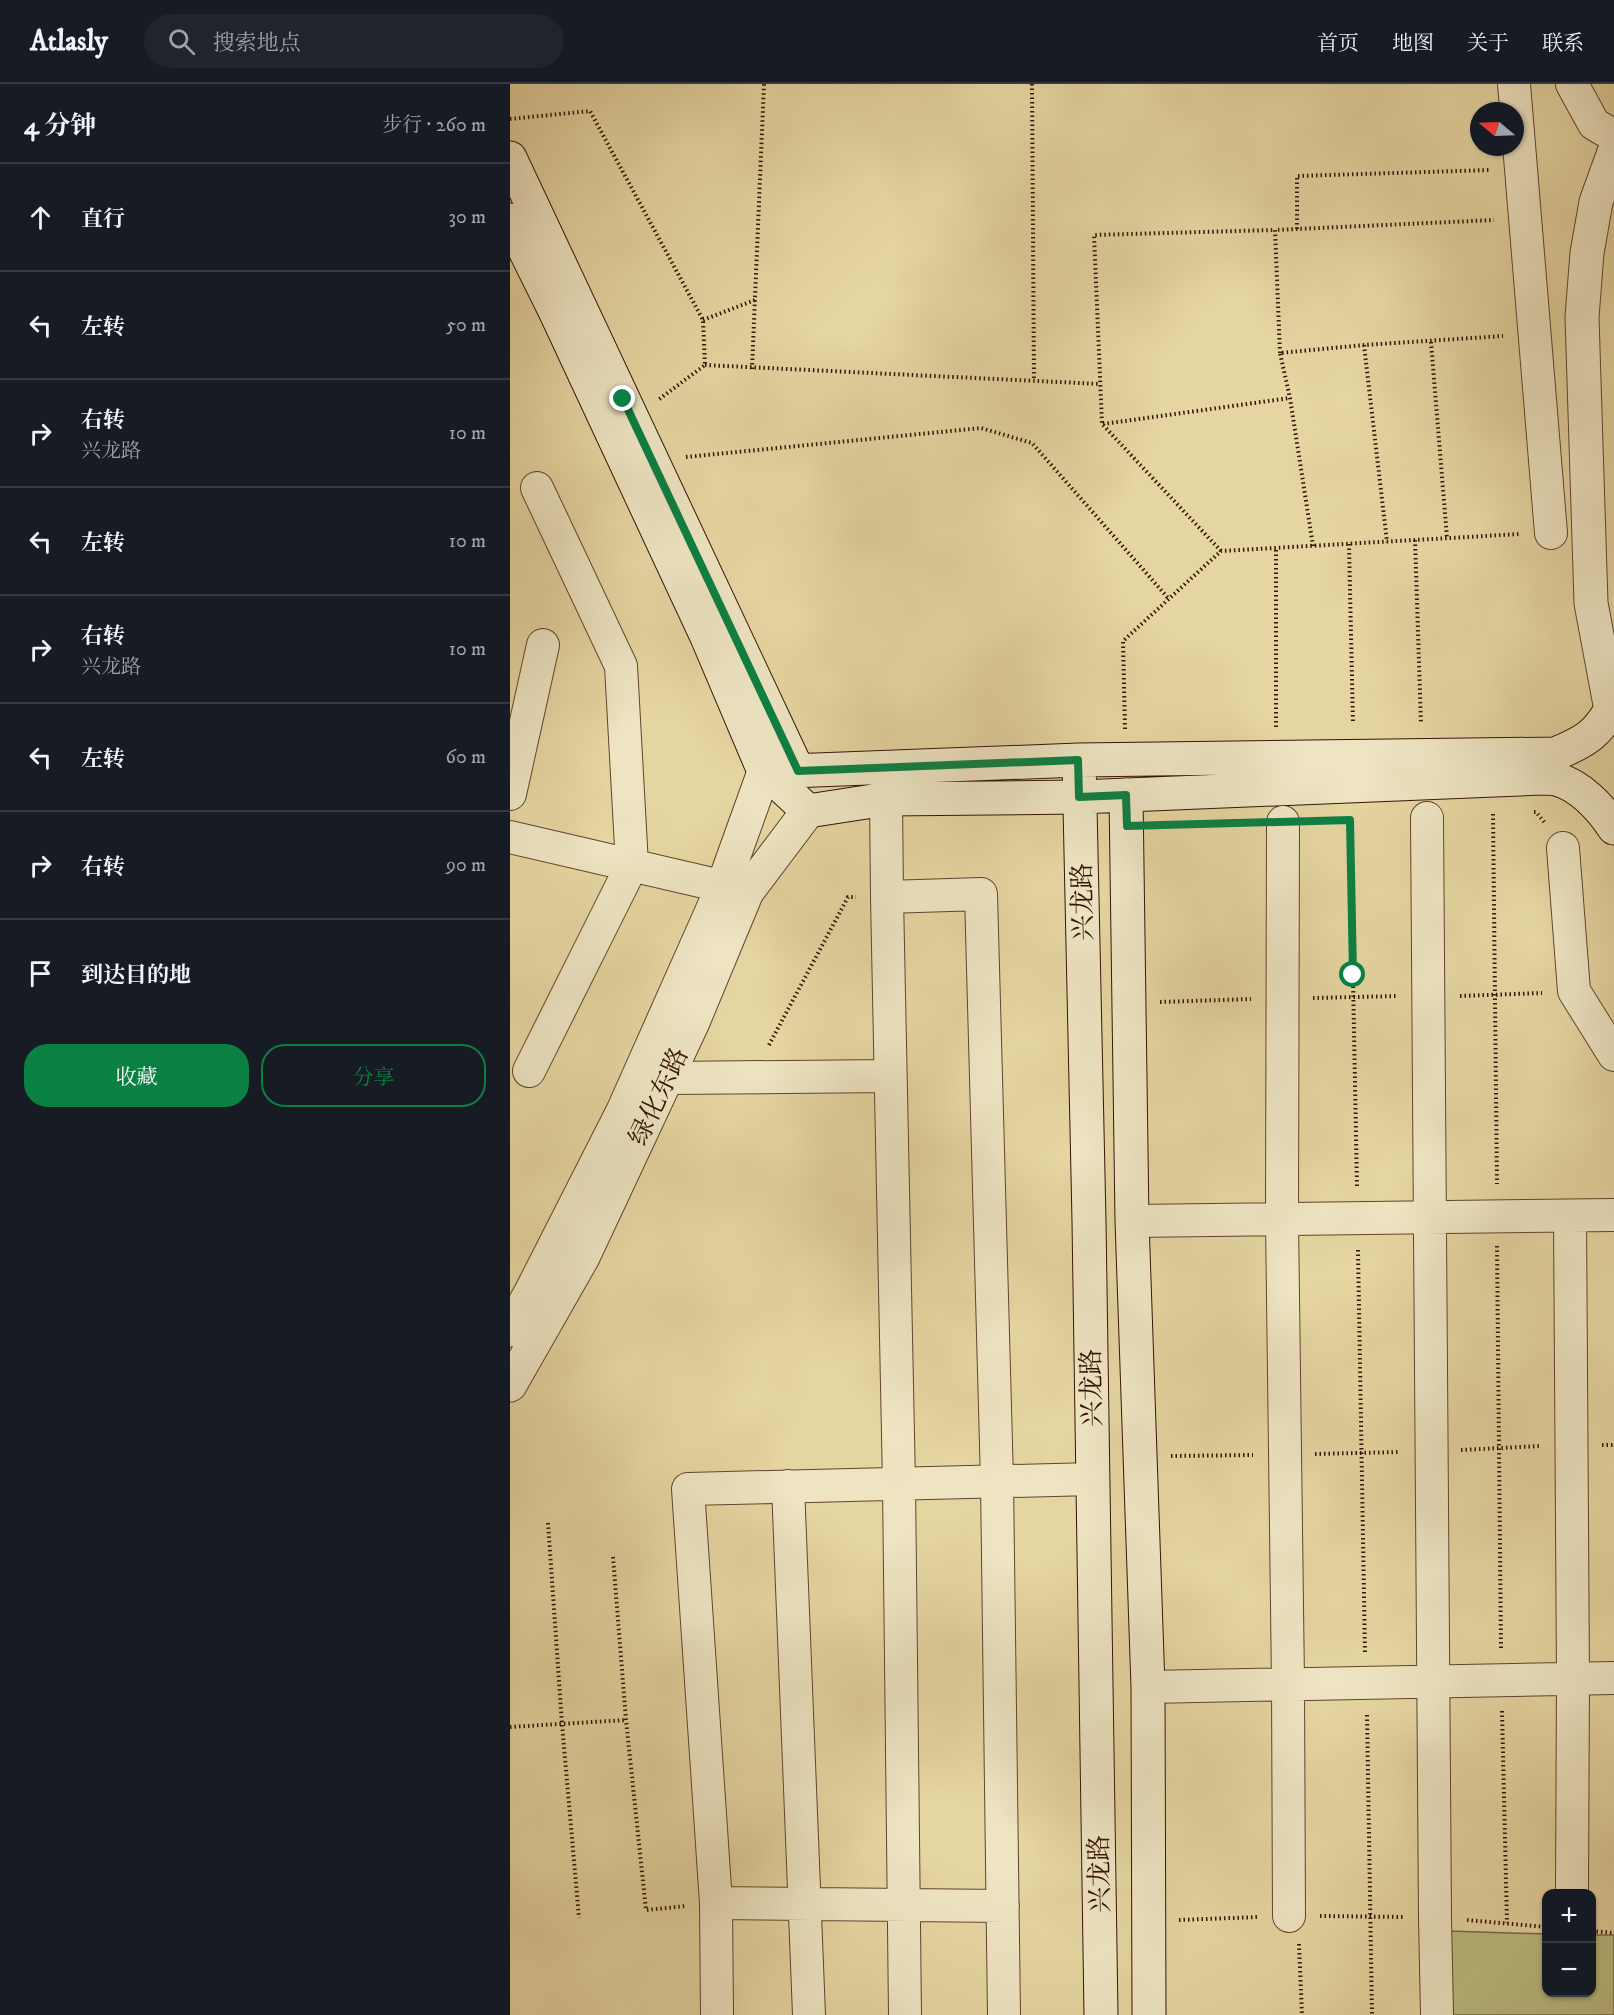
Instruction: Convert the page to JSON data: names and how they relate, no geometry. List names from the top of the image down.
{
  "streets": {
    "main road": ["兴龙路", "绿化东路"]
  },
  "north": "left",
  "page": {
    "header": "Atlasly",
    "search": "搜索地点",
    "nav": [
      "首页",
      "地图",
      "关于",
      "联系"
    ],
    "heading": ["4 分钟", "步行 · 260 m"],
    "list": [
      ["直行", "30 m"],
      ["左转", "50 m"],
      ["右转", "兴龙路", "10 m"],
      ["左转", "10 m"],
      ["右转", "兴龙路", "10 m"],
      ["左转", "60 m"],
      ["右转", "90 m"],
      "到达目的地"
    ],
    "buttons": ["收藏", "分享"],
    "map_buttons": ["+", "−"]
  }
}
